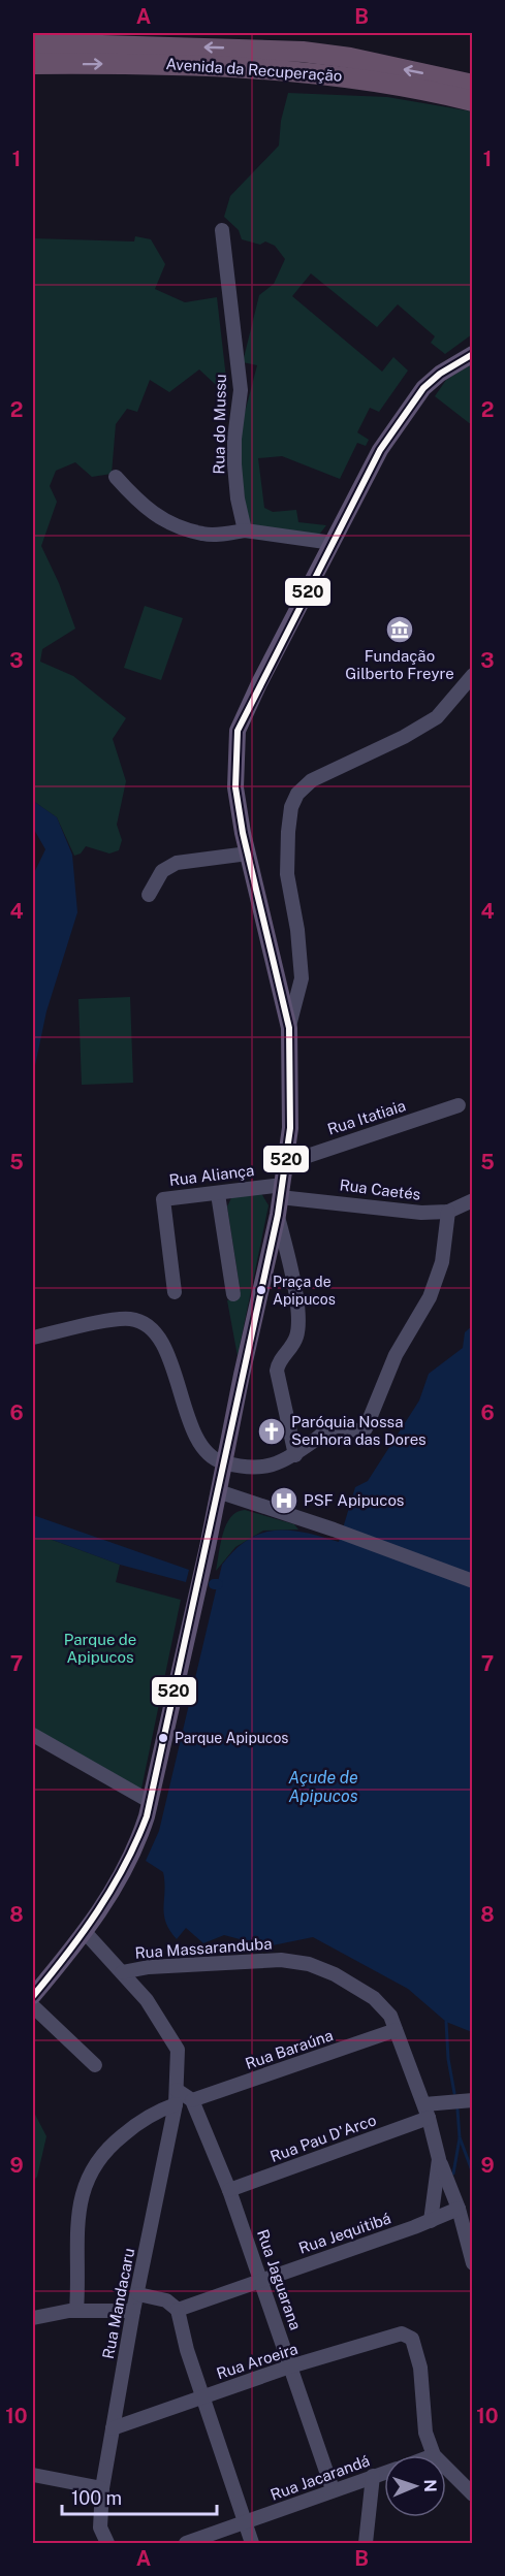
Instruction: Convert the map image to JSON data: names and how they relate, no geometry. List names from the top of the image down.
{
  "streets": {
    "highway": ["Avenida da Recuperação"],
    "street": [
      "Rua do Mussu",
      "Rua Itatiaia",
      "Rua Aliança",
      "Rua Caetés",
      "Rua Massaranduba",
      "Rua Baraúna",
      "Rua Pau D'Arco",
      "Rua Jequitibá",
      "Rua Jaguarana",
      "Rua Mandacaru",
      "Rua Aroeira",
      "Rua Jacarandá"
    ]
  },
  "crossings": [
    ["Rua Itatiaia", "Rua Aliança"],
    ["Rua Itatiaia", "Rua Caetés"],
    ["Rua Aliança", "Rua Caetés"],
    ["Rua Massaranduba", "Rua Baraúna"],
    ["Rua Massaranduba", "Rua Pau D'Arco"],
    ["Rua Massaranduba", "Rua Jequitibá"],
    ["Rua Massaranduba", "Rua Mandacaru"],
    ["Rua Baraúna", "Rua Jaguarana"],
    ["Rua Pau D'Arco", "Rua Jaguarana"],
    ["Rua Jequitibá", "Rua Jaguarana"],
    ["Rua Jaguarana", "Rua Aroeira"],
    ["Rua Jaguarana", "Rua Jacarandá"],
    ["Rua Mandacaru", "Rua Aroeira"]
  ],
  "water": ["Açude de Apipucos"],
  "parks": ["Parque de Apipucos"],
  "places": {
    "museum": ["Fundação Gilberto Freyre"],
    "other": ["Praça de Apipucos", "Parque Apipucos"],
    "church": ["Paróquia Nossa Senhora das Dores"],
    "hospital": ["PSF Apipucos"]
  },
  "lines": ["transit line 520"],
  "scale_bar": "100 m",
  "north": "right",
  "grid": {
    "columns": ["A", "B"],
    "rows": [
      "1",
      "2",
      "3",
      "4",
      "5",
      "6",
      "7",
      "8",
      "9",
      "10"
    ]
  }
}
